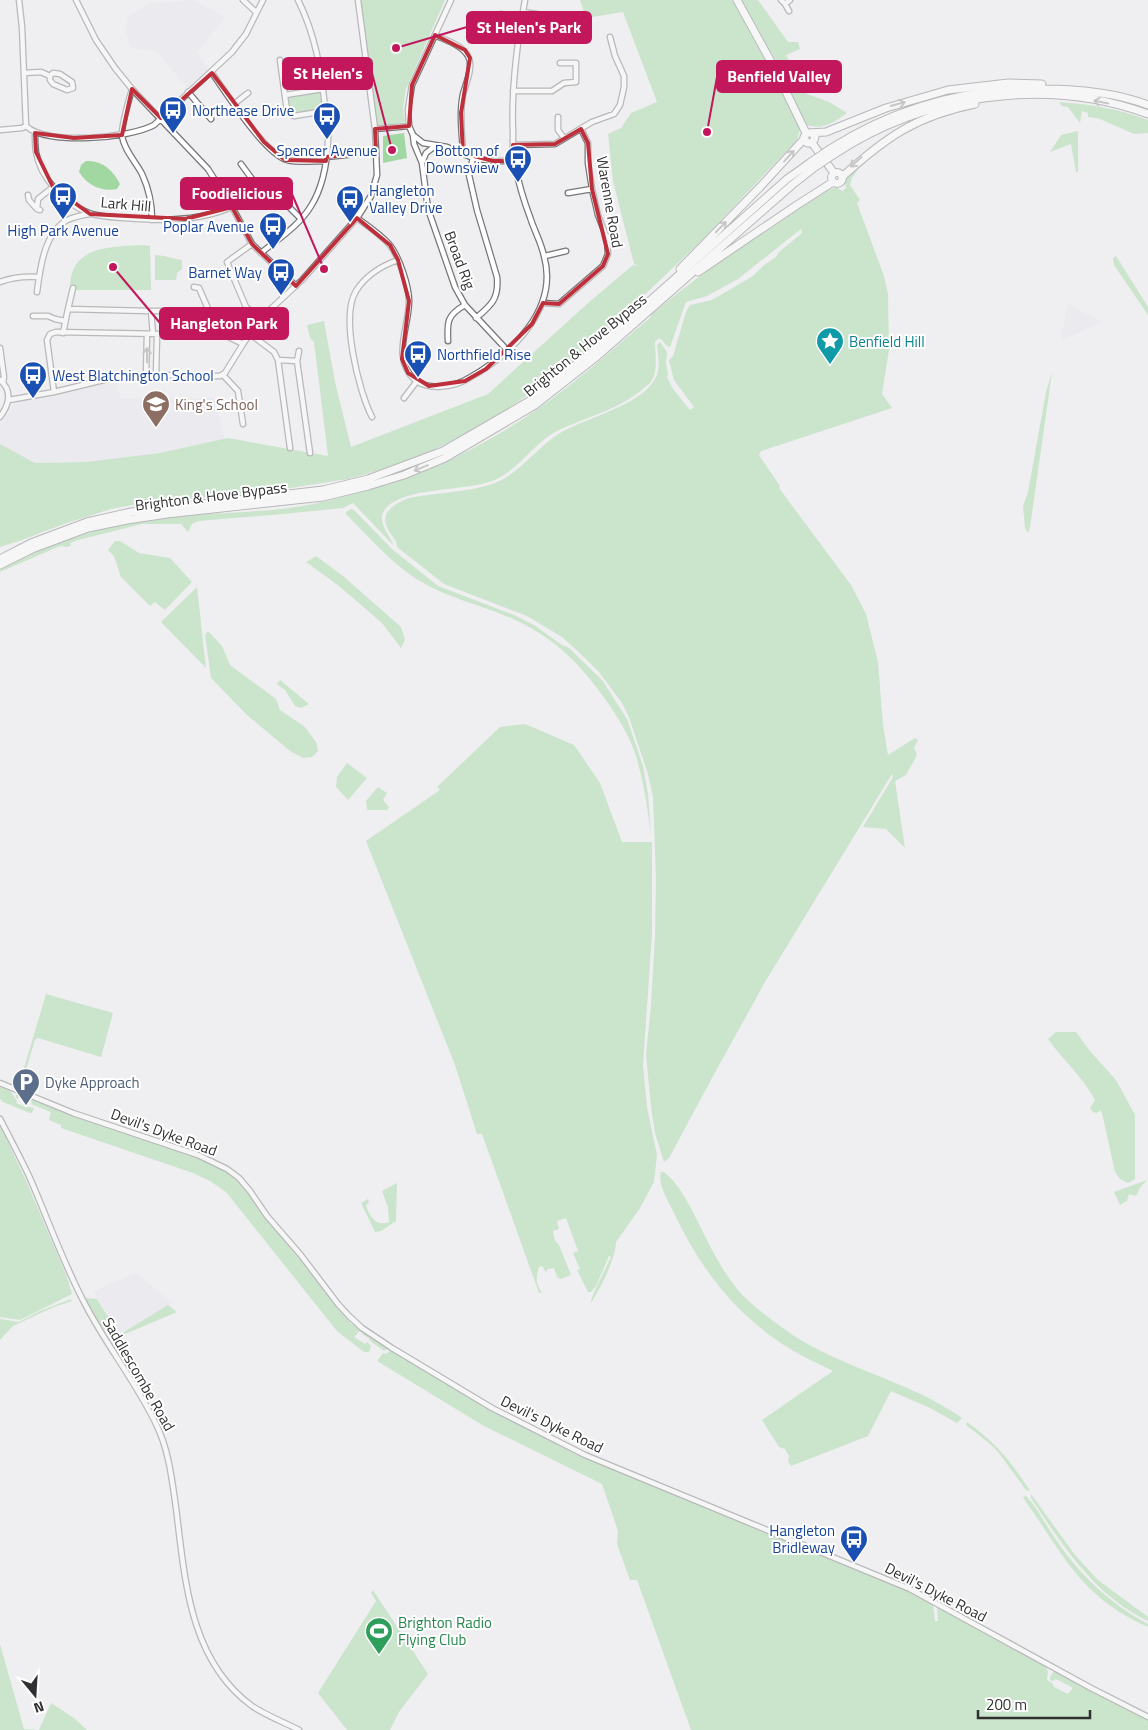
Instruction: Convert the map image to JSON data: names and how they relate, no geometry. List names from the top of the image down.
{
  "streets": {
    "highway": ["Brighton & Hove Bypass"],
    "street": [
      "Warenne Road",
      "Lark Hill",
      "Broad Rig",
      "Devil's Dyke Road",
      "Saddlescombe Road"
    ]
  },
  "places": {
    "other": [
      "St Helen's Park",
      "Benfield Valley",
      "St Helen's",
      "Hangleton Park",
      "Foodielicious"
    ],
    "bus stop": [
      "Northease Drive",
      "Spencer Avenue",
      "Bottom of Downsview",
      "High Park Avenue",
      "Hangleton Valley Drive",
      "Poplar Avenue",
      "Barnet Way",
      "Northfield Rise",
      "West Blatchington School",
      "Hangleton Bridleway"
    ],
    "place": ["Benfield Hill"],
    "school or university": ["King's School"],
    "parking": ["Dyke Approach"],
    "sports": ["Brighton Radio Flying Club"]
  },
  "scale_bar": "200 m",
  "north": "bottom"
}
